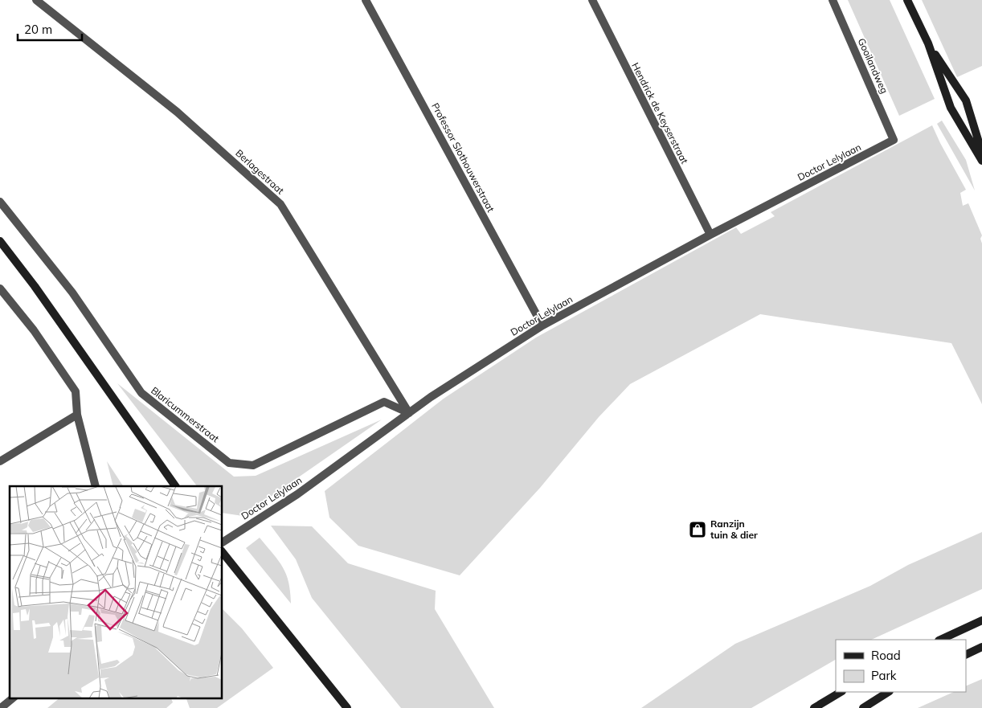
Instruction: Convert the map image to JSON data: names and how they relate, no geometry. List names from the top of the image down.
{
  "streets": {
    "street": [
      "Gooilandweg",
      "Hendrick de Keyserstraat",
      "Professor Slothouwerstraat",
      "Doctor Lelylaan",
      "Berlagestraat",
      "Blaricummerstraat"
    ]
  },
  "crossings": [
    ["Gooilandweg", "Doctor Lelylaan"],
    ["Hendrick de Keyserstraat", "Doctor Lelylaan"],
    ["Professor Slothouwerstraat", "Doctor Lelylaan"],
    ["Doctor Lelylaan", "Berlagestraat"],
    ["Doctor Lelylaan", "Blaricummerstraat"],
    ["Berlagestraat", "Blaricummerstraat"]
  ],
  "places": {
    "shop": ["Ranzijn tuin & dier"]
  },
  "legend": ["Road", "Park"],
  "scale_bar": "20 m"
}
